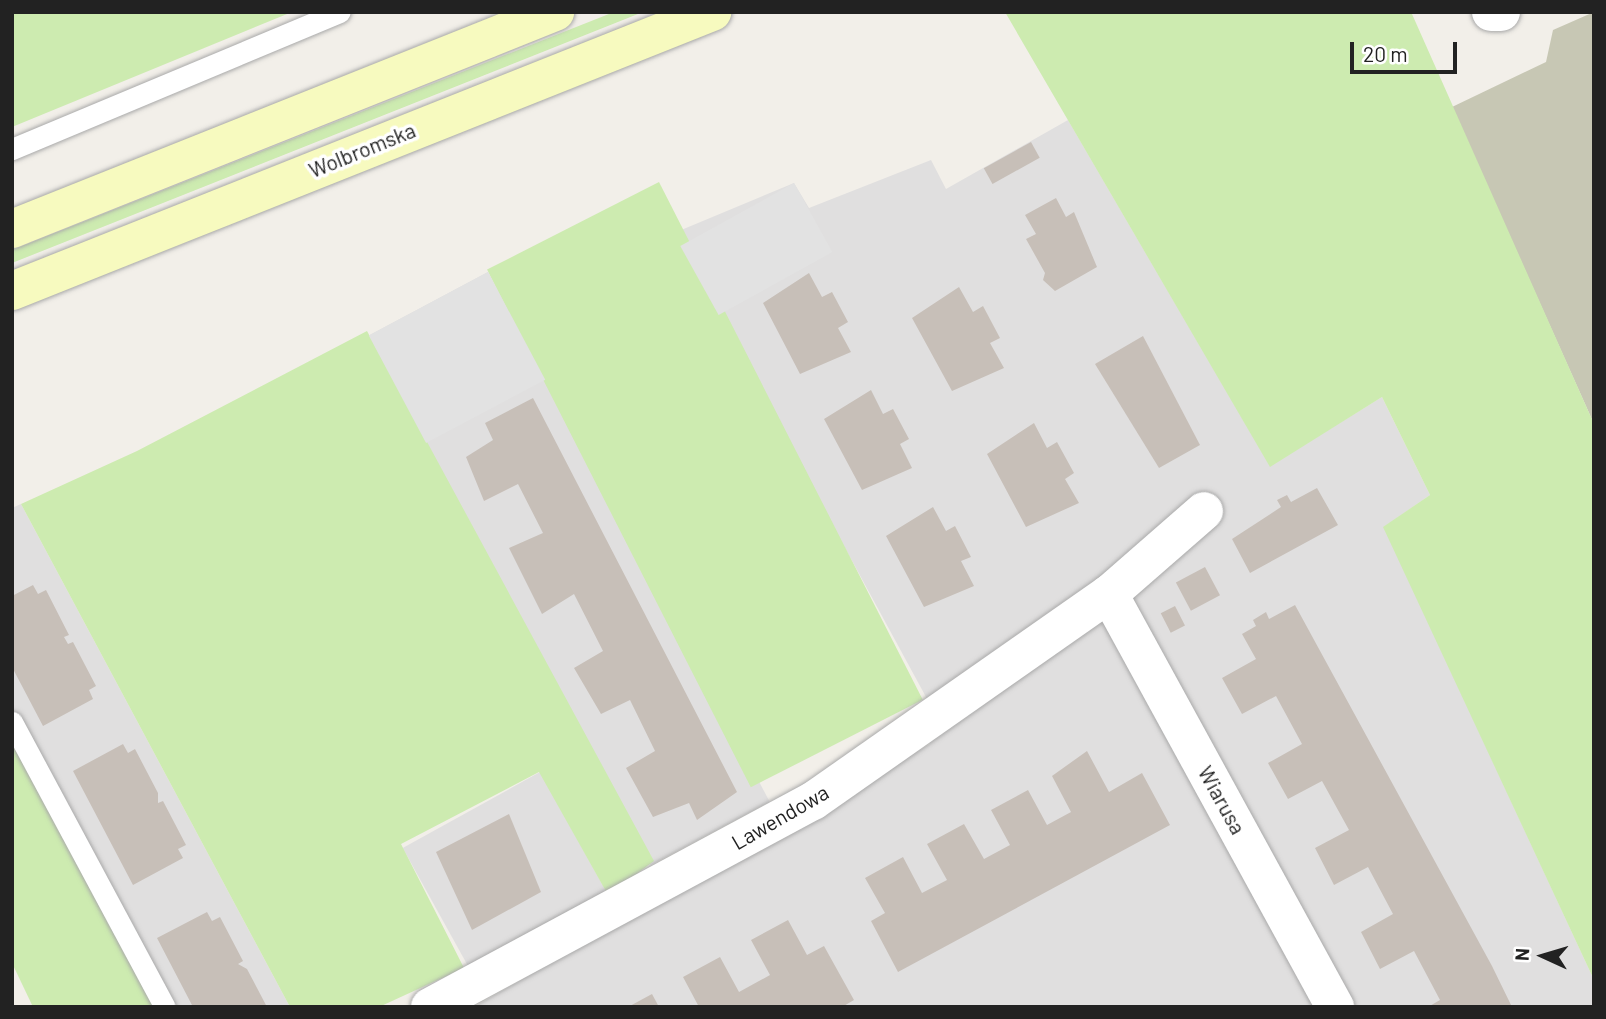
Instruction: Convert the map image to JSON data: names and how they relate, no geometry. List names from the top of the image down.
{
  "streets": {
    "main road": ["Wolbromska"],
    "street": ["Wiarusa", "Lawendowa"]
  },
  "crossings": [
    ["Wiarusa", "Lawendowa"]
  ],
  "scale_bar": "20 m",
  "north": "left"
}
